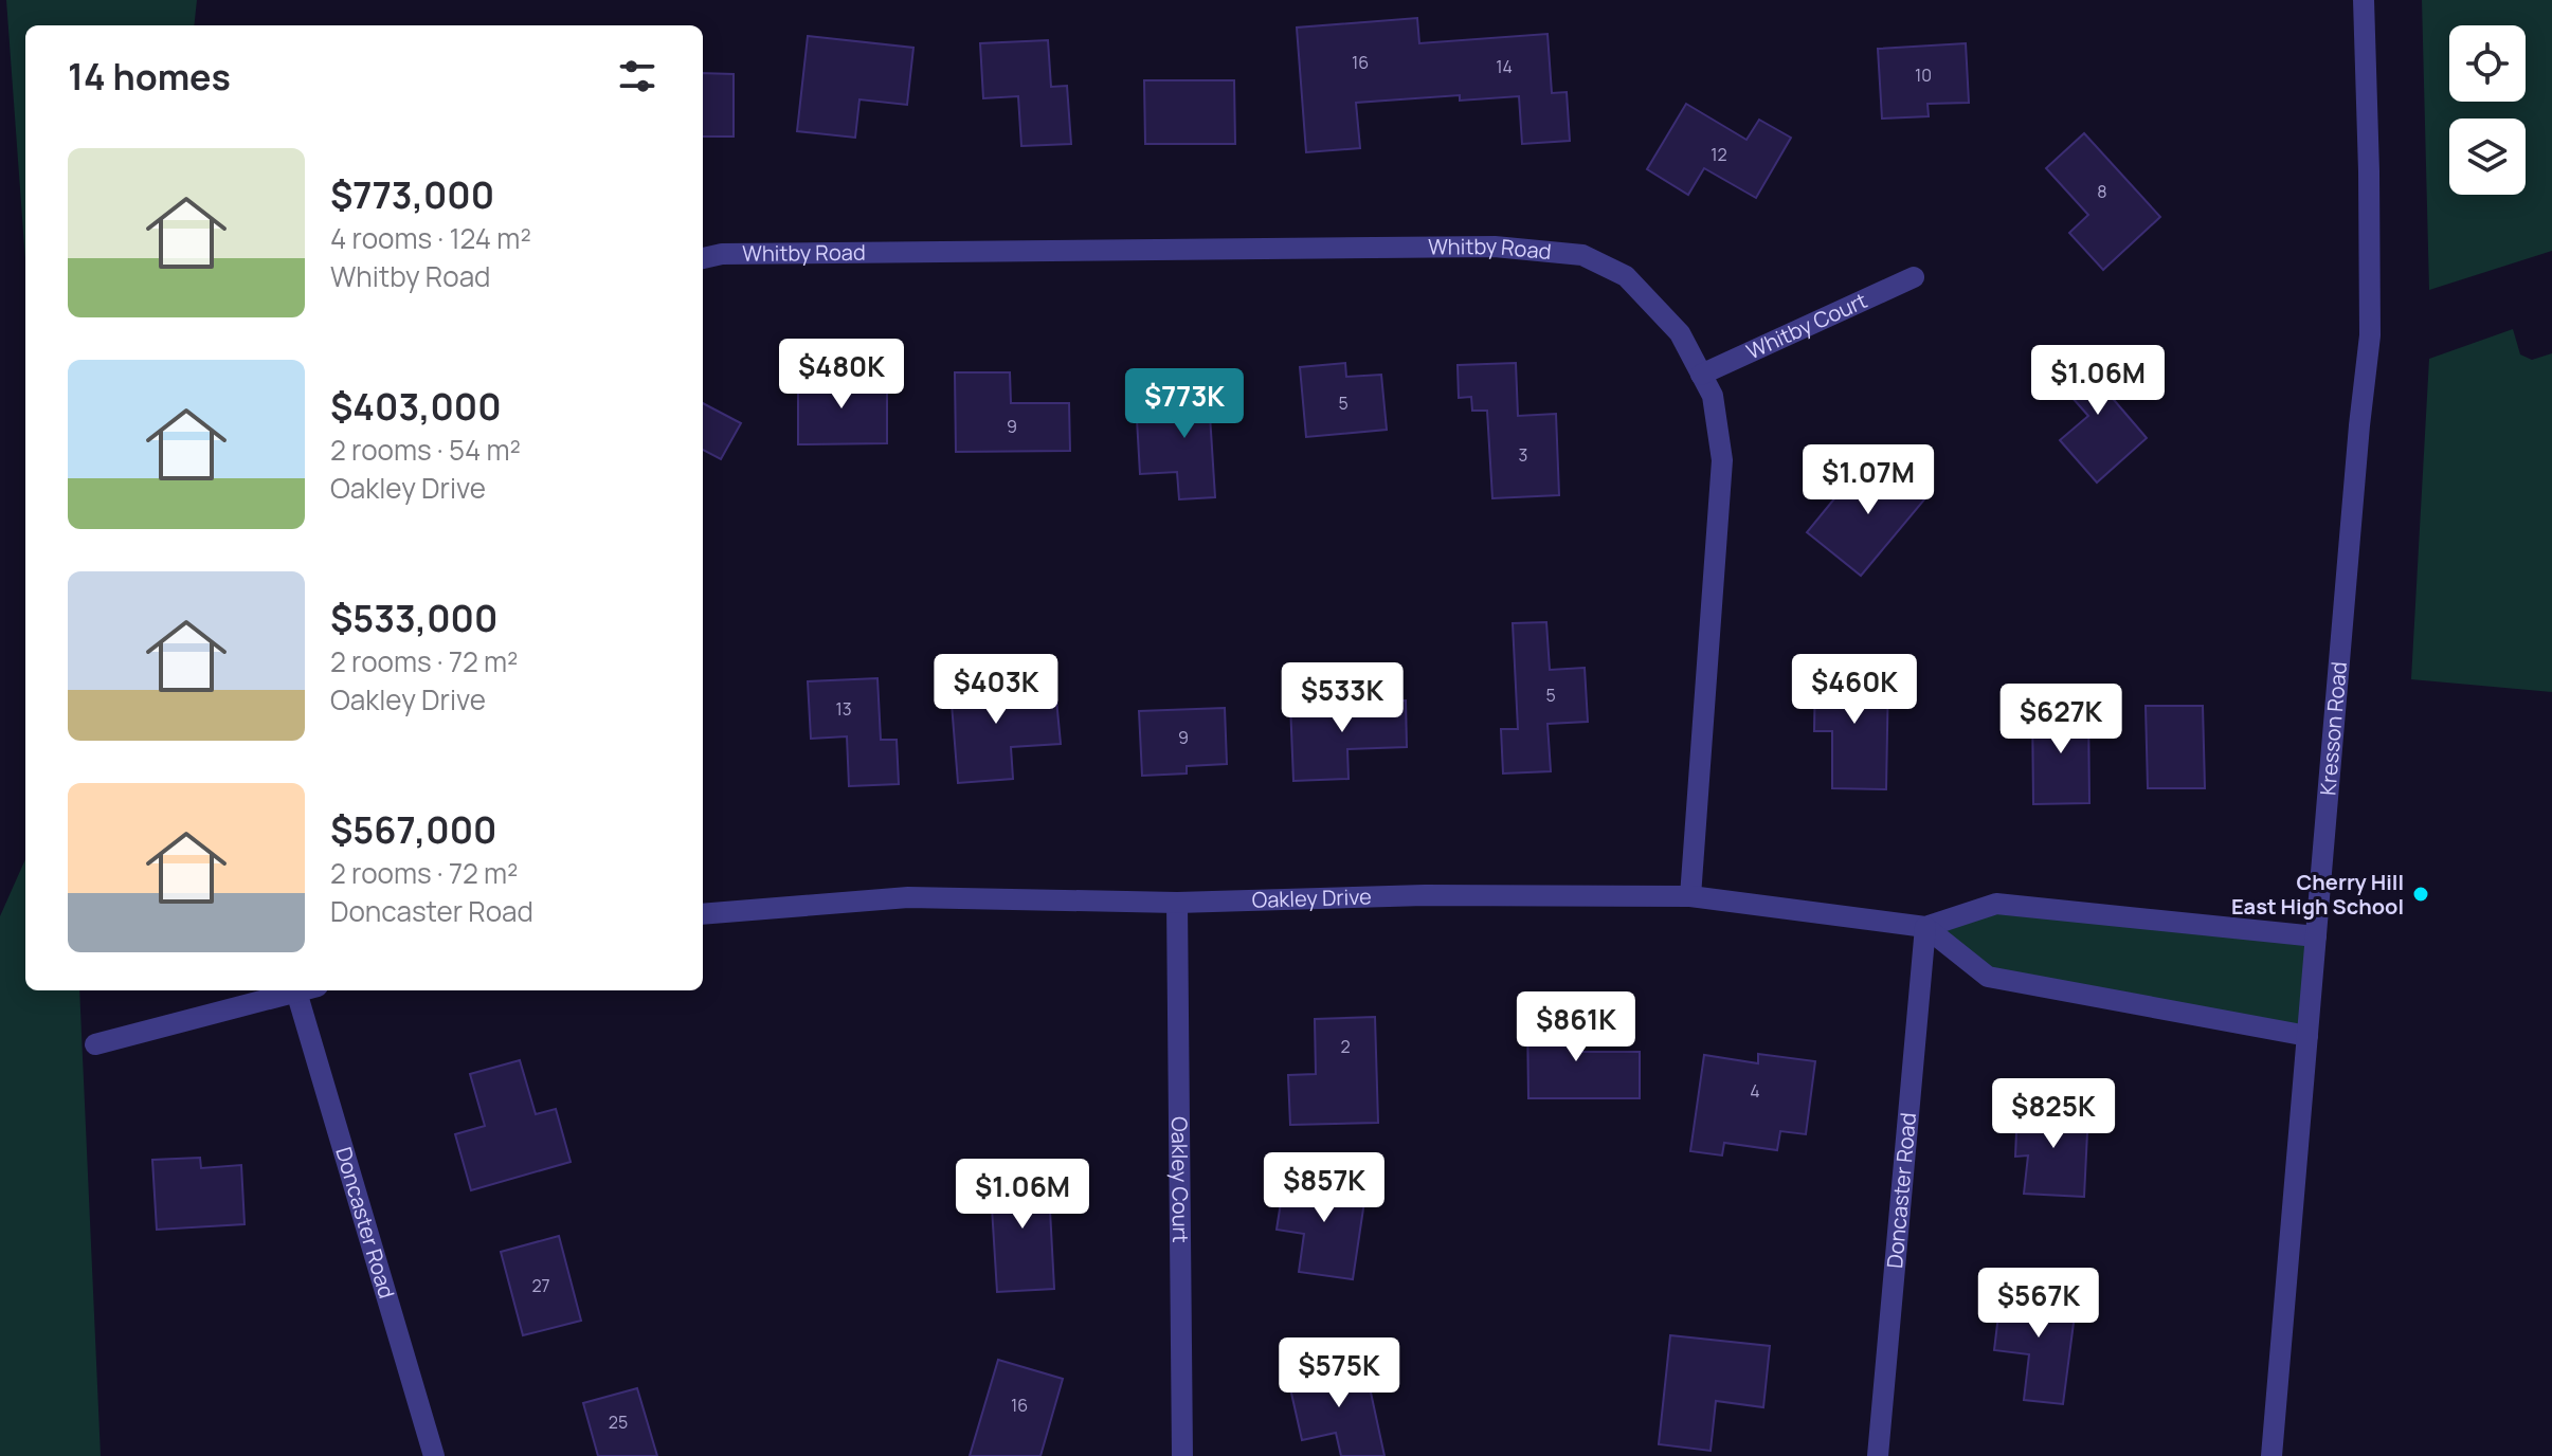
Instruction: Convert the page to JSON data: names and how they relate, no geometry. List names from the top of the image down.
{
  "streets": {
    "street": [
      "Whitby Road",
      "Whitby Court",
      "Kresson Road",
      "Oakley Drive",
      "Oakley Court",
      "Doncaster Road"
    ]
  },
  "crossings": [
    ["Whitby Road", "Whitby Court"],
    ["Whitby Road", "Oakley Drive"],
    ["Oakley Drive", "Oakley Court"],
    ["Oakley Drive", "Doncaster Road"]
  ],
  "places": ["Cherry Hill East High School"],
  "house_numbers": [
    "16",
    "14",
    "10",
    "12",
    "8",
    "5",
    "9",
    "3",
    "5",
    "13",
    "9",
    "2",
    "4",
    "27",
    "16",
    "25"
  ],
  "page": {
    "heading": "14 homes",
    "list": [
      {
        "name": "$773,000",
        "note": "4 rooms · 124 m² · Whitby Road"
      },
      {
        "name": "$403,000",
        "note": "2 rooms · 54 m² · Oakley Drive"
      },
      {
        "name": "$533,000",
        "note": "2 rooms · 72 m² · Oakley Drive"
      },
      {
        "name": "$567,000",
        "note": "2 rooms · 72 m² · Doncaster Road"
      }
    ],
    "price": [
      "$480K",
      "$1.06M",
      "$773K",
      "$1.07M",
      "$403K",
      "$460K",
      "$533K",
      "$627K",
      "$861K",
      "$825K",
      "$857K",
      "$1.06M",
      "$567K",
      "$575K"
    ]
  }
}
